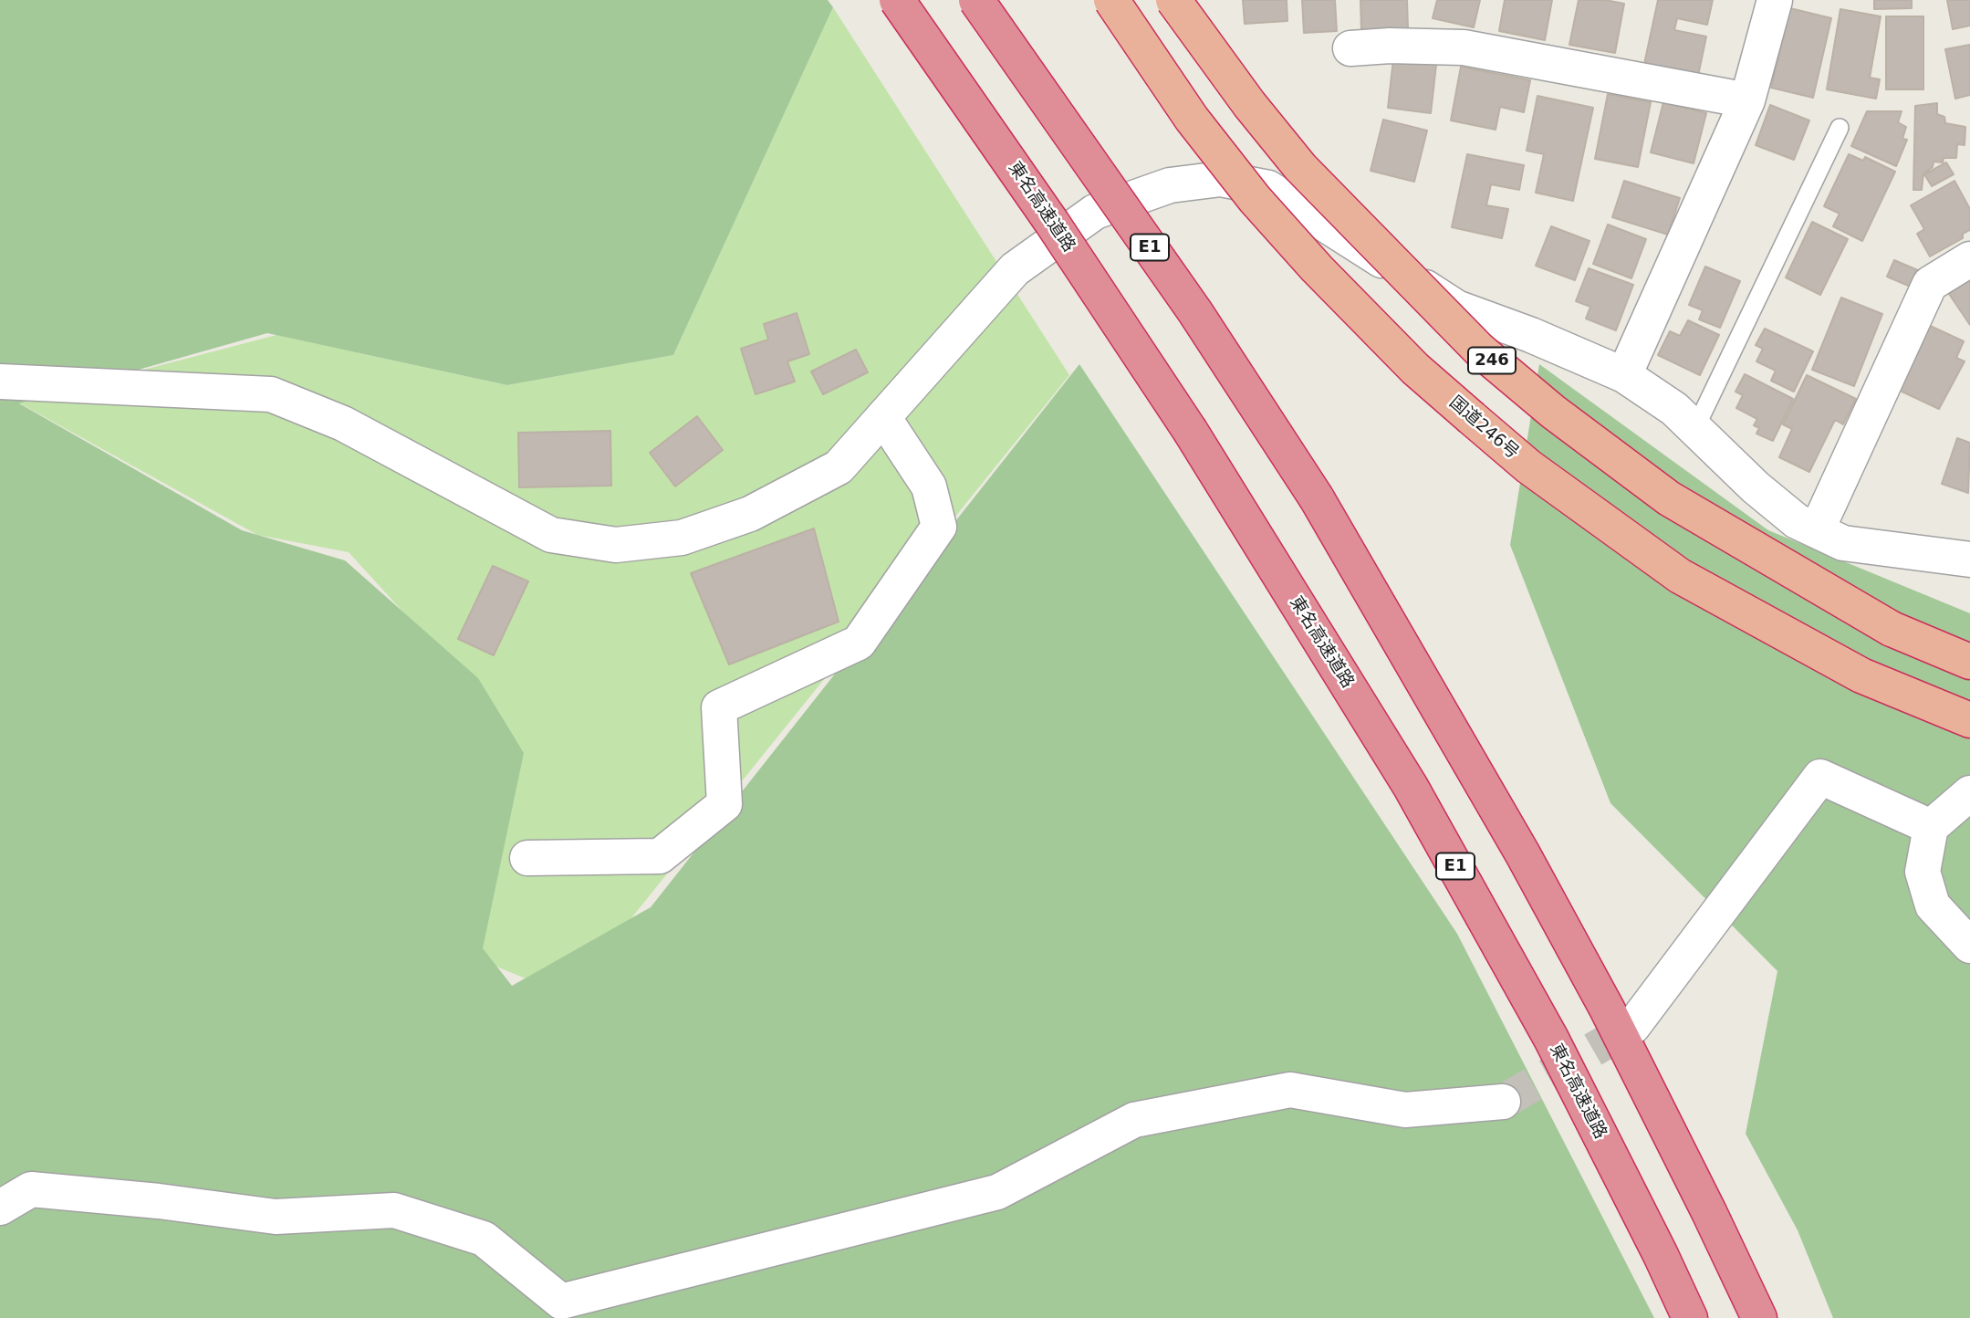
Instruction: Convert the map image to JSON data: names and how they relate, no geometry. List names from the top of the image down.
{
  "streets": {
    "highway": [
      "東名高速道路",
      "E1",
      "246",
      "国道246号"
    ]
  }
}
